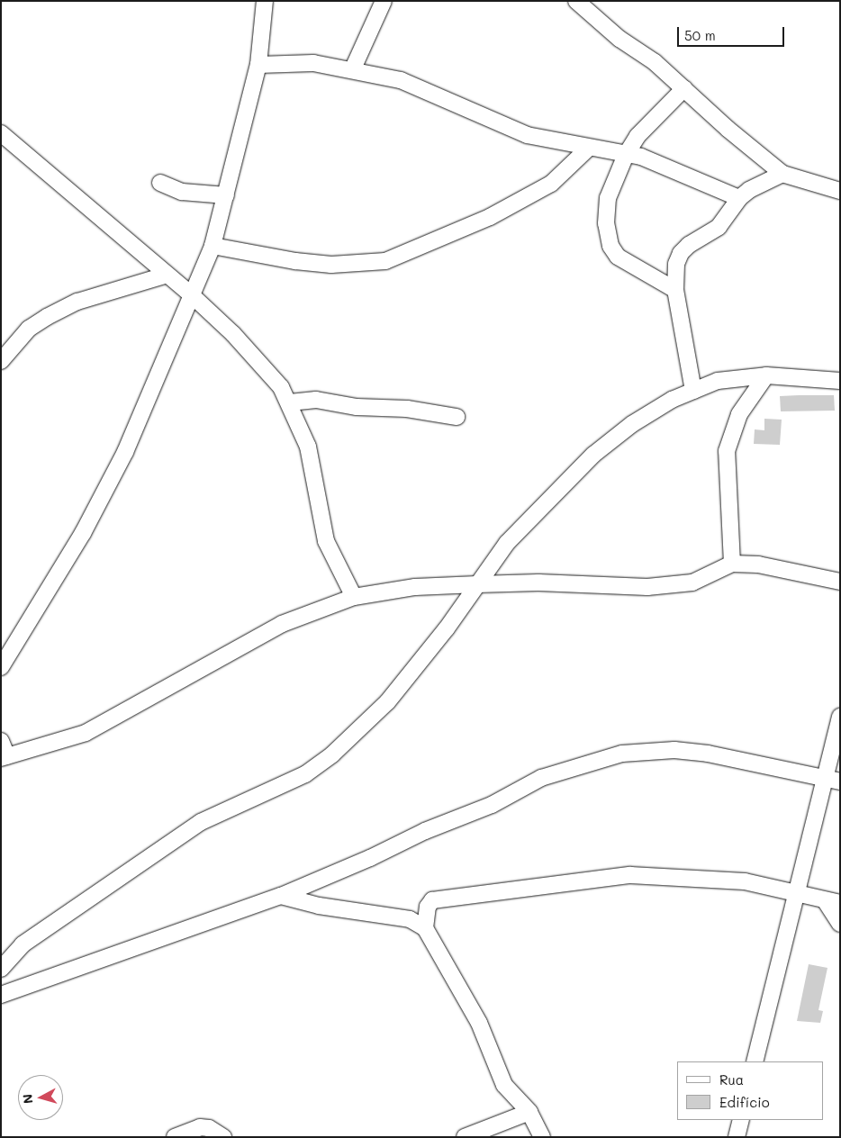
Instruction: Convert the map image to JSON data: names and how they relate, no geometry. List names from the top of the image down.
{
  "legend": ["Rua", "Edifício"],
  "scale_bar": "50 m",
  "north": "left"
}
